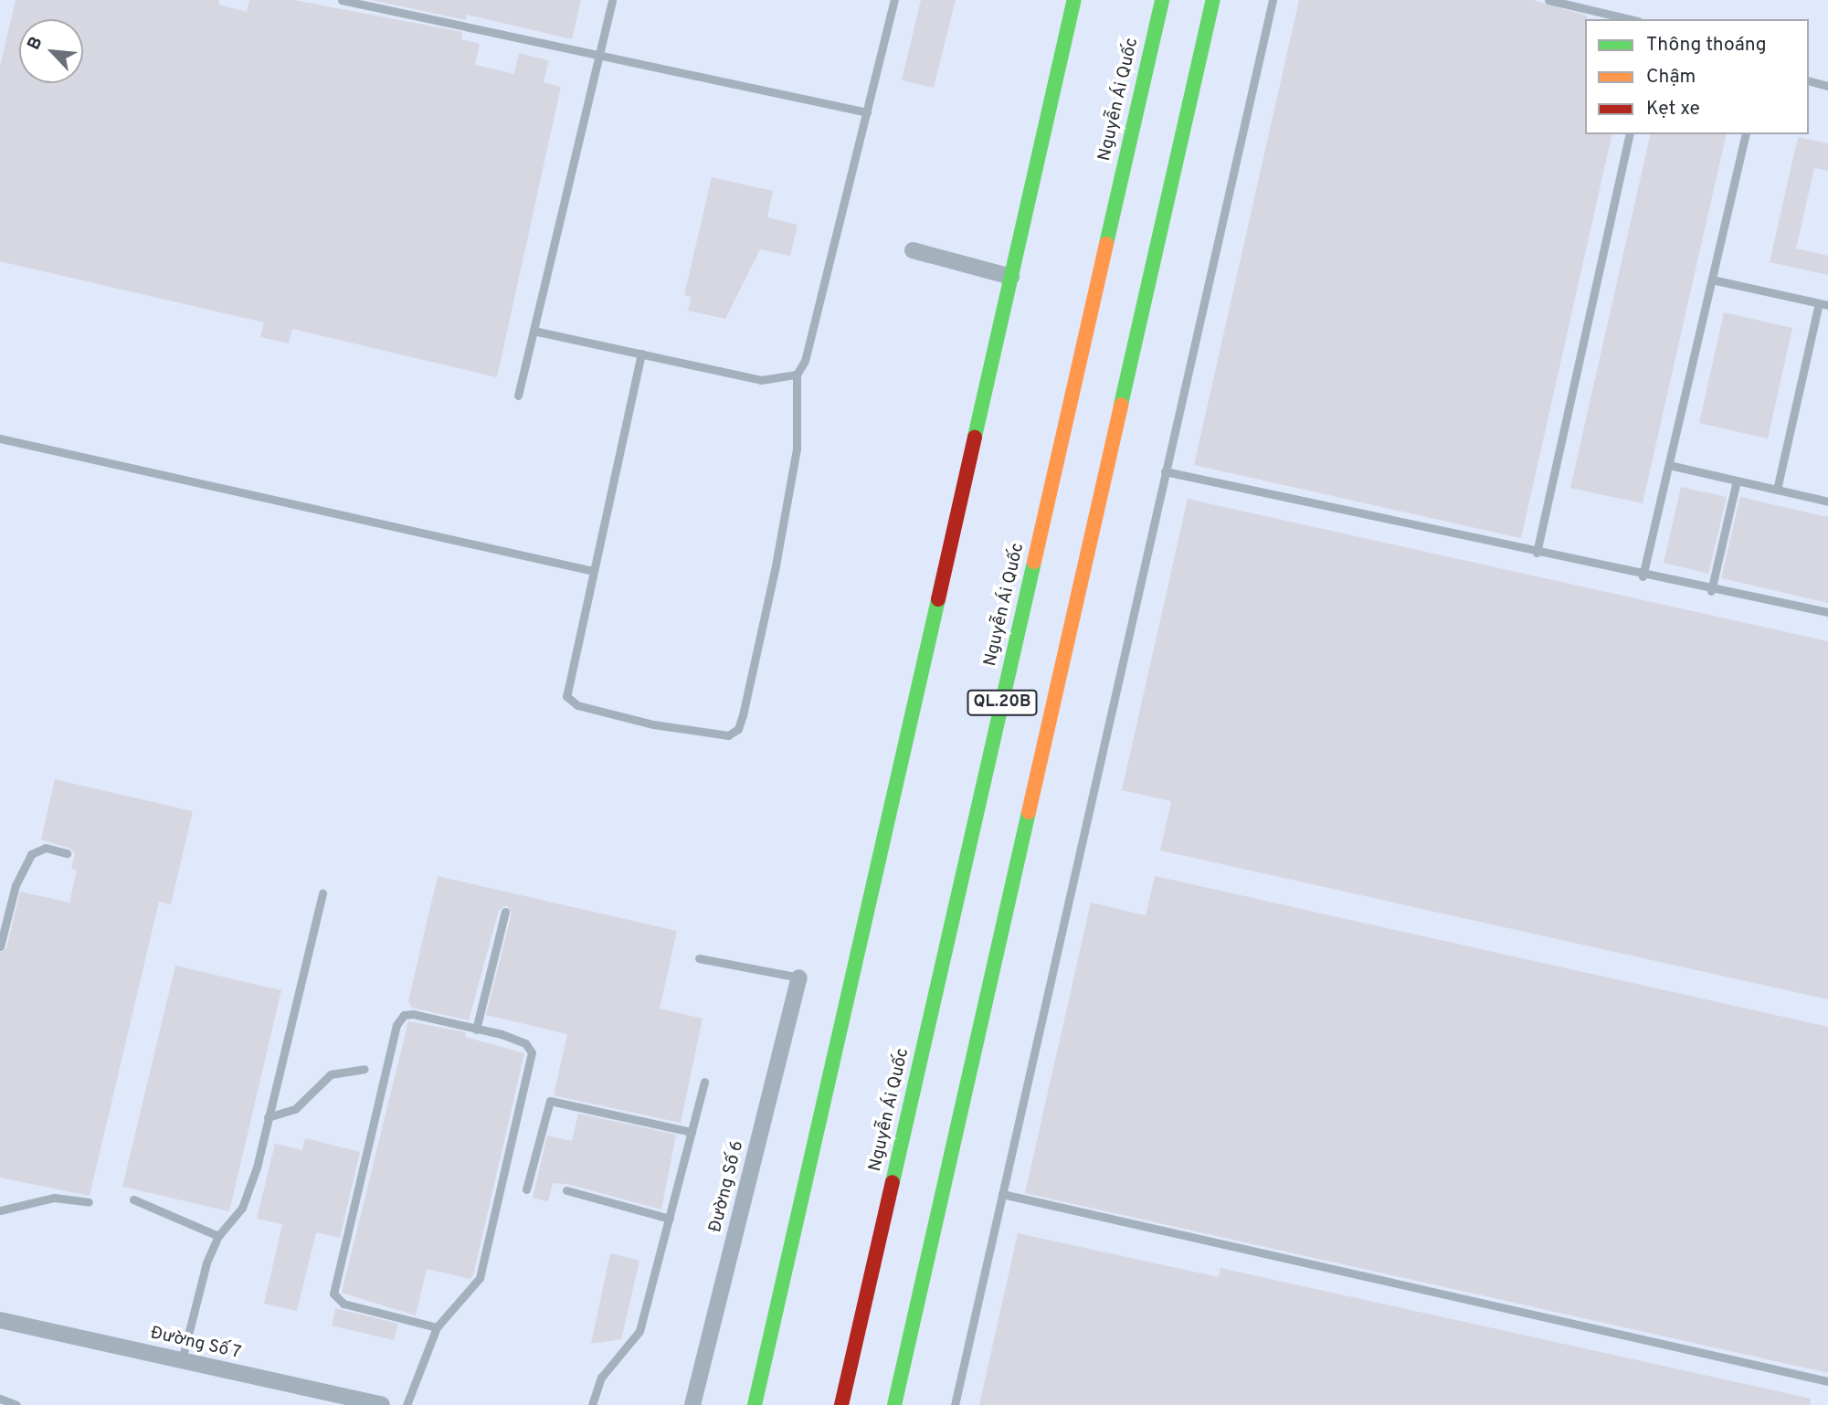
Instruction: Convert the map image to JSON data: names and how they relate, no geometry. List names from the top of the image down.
{
  "streets": {
    "main road": ["Nguyễn Ái Quốc", "QL.20B"],
    "street": ["Đường Số 6", "Đường Số 7"]
  },
  "legend": ["Thông thoáng", "Chậm", "Kẹt xe"],
  "north": "top left"
}
